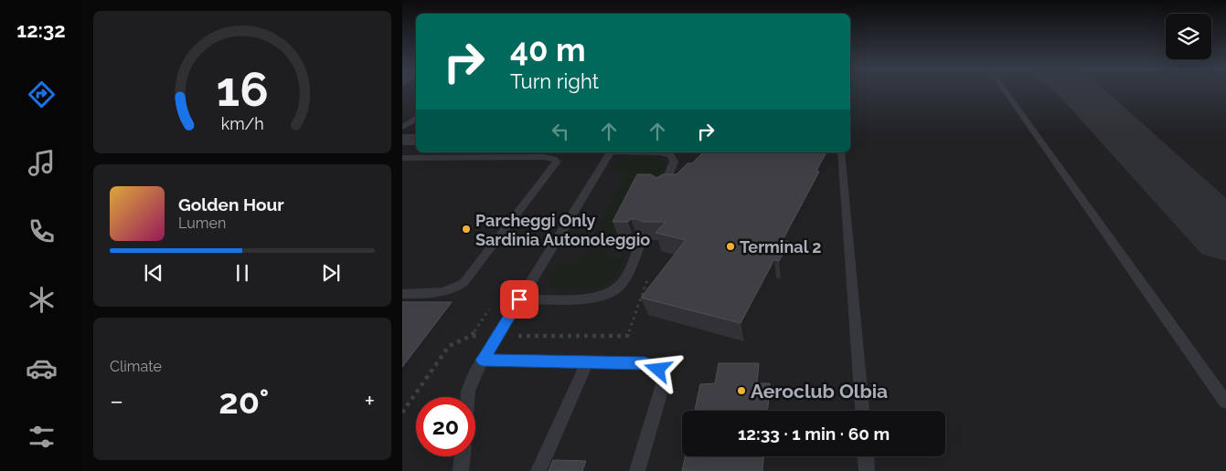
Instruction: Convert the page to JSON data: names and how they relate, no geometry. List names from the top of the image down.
{
  "places": ["Parcheggi Only Sardinia Autonoleggio", "Terminal 2", "Aeroclub Olbia"],
  "page": {
    "tabs": "12:32",
    "turn": ["40 m", "Turn right"],
    "song": ["Golden Hour", "Lumen"],
    "tile": "Climate",
    "heat": ["−", "20°", "+"],
    "limit": "20",
    "trip": "12:33 · 1 min · 60 m",
    "gauge": ["16", "km/h"]
  }
}
